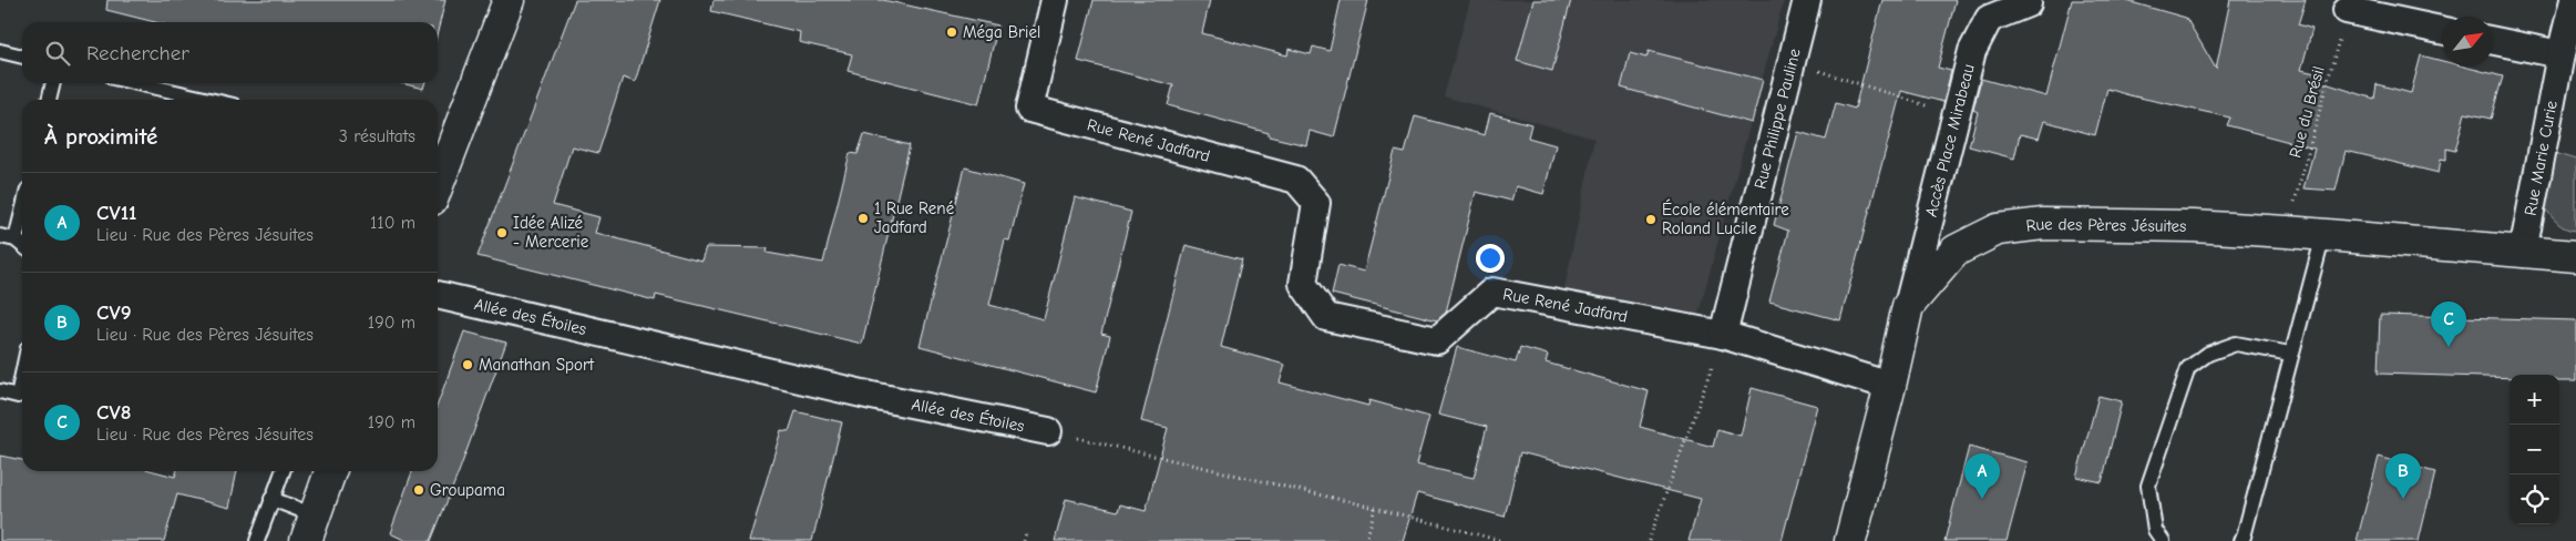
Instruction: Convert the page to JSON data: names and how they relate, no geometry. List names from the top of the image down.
{
  "streets": {
    "street": [
      "Rue Philippe Pauline",
      "Rue René Jadfard",
      "Accès Place Mirabeau",
      "Rue Marie Curie",
      "Rue des Pères Jésuites",
      "Allée des Étoiles"
    ],
    "path": ["Rue du Brésil"]
  },
  "crossings": [
    ["Rue du Brésil", "Rue des Pères Jésuites"],
    ["Rue Philippe Pauline", "Rue René Jadfard"],
    ["Rue René Jadfard", "Rue des Pères Jésuites"],
    ["Accès Place Mirabeau", "Rue des Pères Jésuites"],
    ["Rue Marie Curie", "Rue des Pères Jésuites"]
  ],
  "places": [
    "Méga Briel",
    "1 Rue René Jadfard",
    "École élémentaire Roland Lucile",
    "Idée Alizé - Mercerie",
    "Manathan Sport",
    "Groupama"
  ],
  "north": "top right",
  "page": {
    "search": "Rechercher",
    "heading": ["À proximité", "3 résultats"],
    "list": [
      {
        "mark": "A",
        "name": "CV11",
        "note": "Lieu · Rue des Pères Jésuites",
        "value": "110 m"
      },
      {
        "mark": "B",
        "name": "CV9",
        "note": "Lieu · Rue des Pères Jésuites",
        "value": "190 m"
      },
      {
        "mark": "C",
        "name": "CV8",
        "note": "Lieu · Rue des Pères Jésuites",
        "value": "190 m"
      }
    ],
    "pins": ["C", "A", "B"],
    "map_buttons": ["+", "−"]
  }
}
